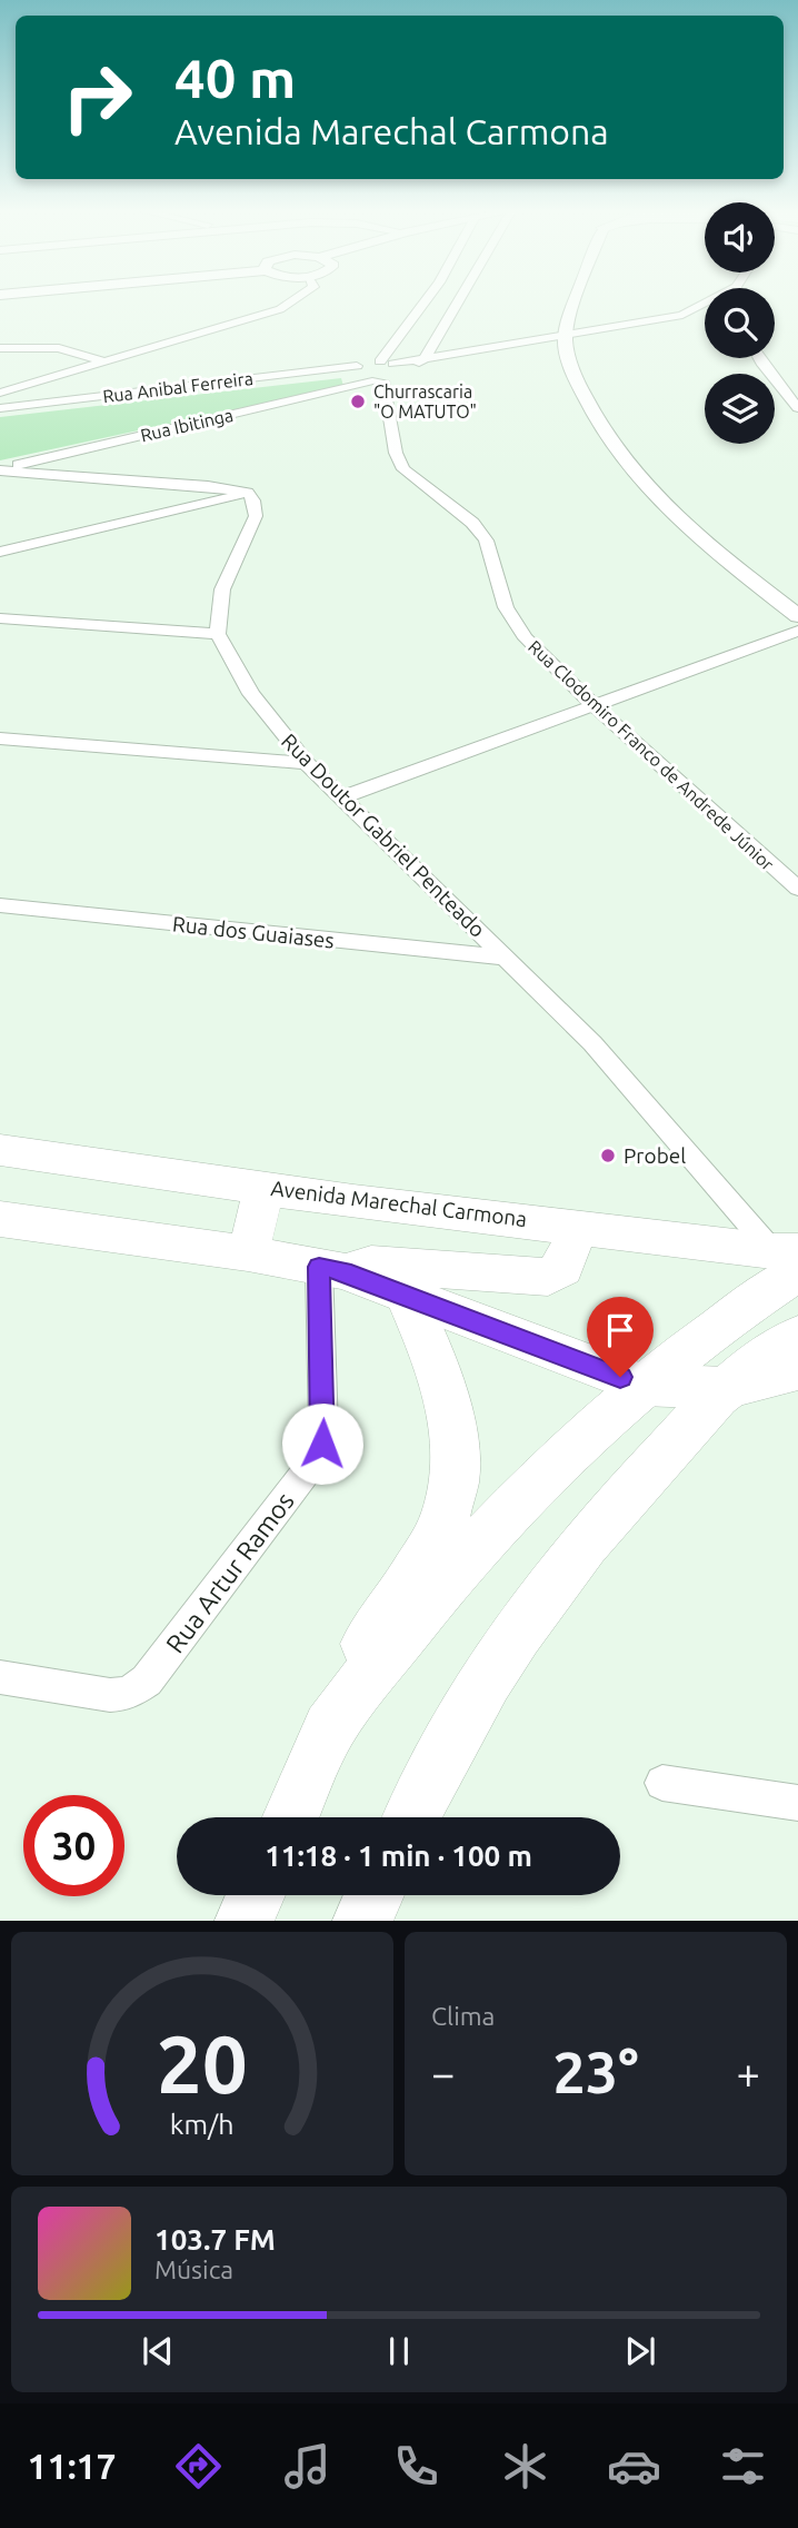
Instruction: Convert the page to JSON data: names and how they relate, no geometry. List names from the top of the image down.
{
  "streets": {
    "main road": ["Avenida Marechal Carmona"],
    "street": [
      "Rua Anibal Ferreira",
      "Rua Ibitinga",
      "Rua Clodomiro Franco de Andrede Júnior",
      "Rua Doutor Gabriel Penteado",
      "Rua dos Guaiases",
      "Rua Artur Ramos"
    ]
  },
  "crossings": [
    ["Rua Ibitinga", "Rua Clodomiro Franco de Andrede Júnior"],
    ["Rua Doutor Gabriel Penteado", "Rua dos Guaiases"],
    ["Rua Doutor Gabriel Penteado", "Avenida Marechal Carmona"]
  ],
  "places": ["Churrascaria \"O MATUTO\"", "Probel"],
  "page": {
    "turn": ["40 m", "Avenida Marechal Carmona"],
    "limit": "30",
    "trip": "11:18 · 1 min · 100 m",
    "tile": "Clima",
    "heat": ["−", "23°", "+"],
    "song": ["103.7 FM", "Música"],
    "tabs": "11:17",
    "gauge": ["20", "km/h"]
  }
}
